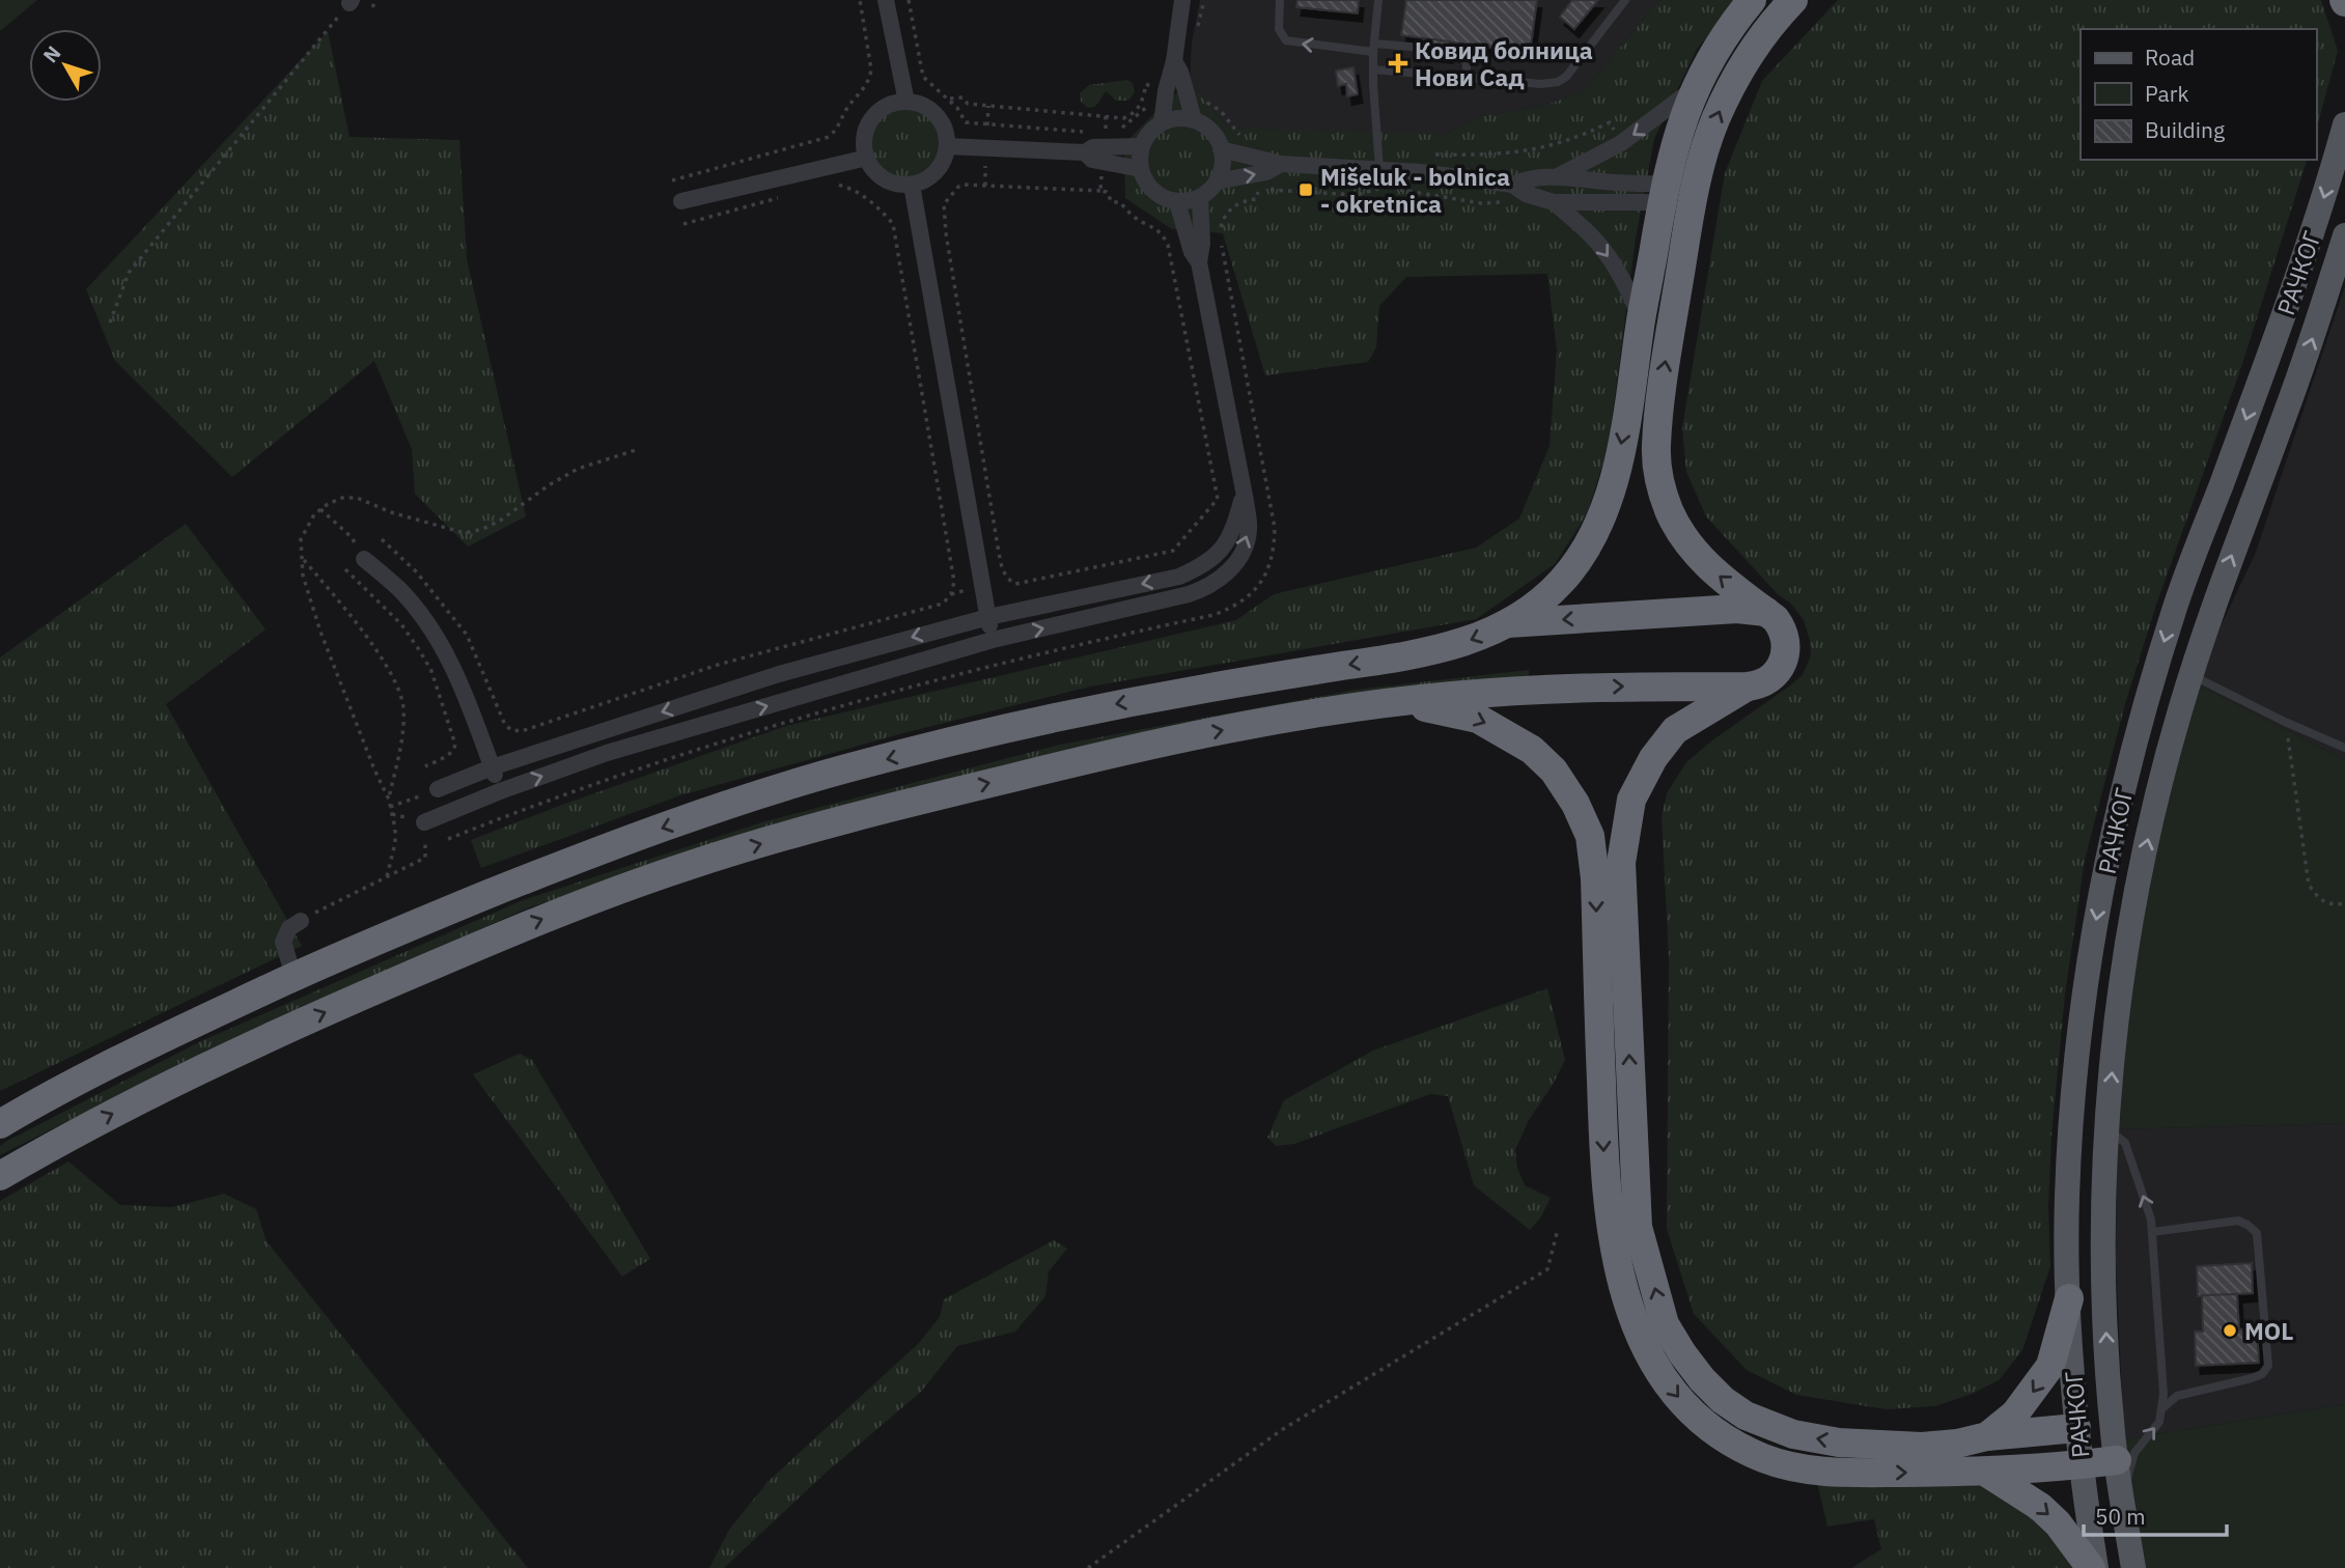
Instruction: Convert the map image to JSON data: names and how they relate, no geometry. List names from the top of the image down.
{
  "streets": {
    "main road": ["РАЧКОГ"]
  },
  "places": {
    "health": ["Ковид болница Нови Сад"],
    "transit": ["Mišeluk - bolnica - okretnica"],
    "other": ["MOL"]
  },
  "legend": ["Road", "Park", "Building"],
  "scale_bar": "50 m",
  "north": "top left"
}
